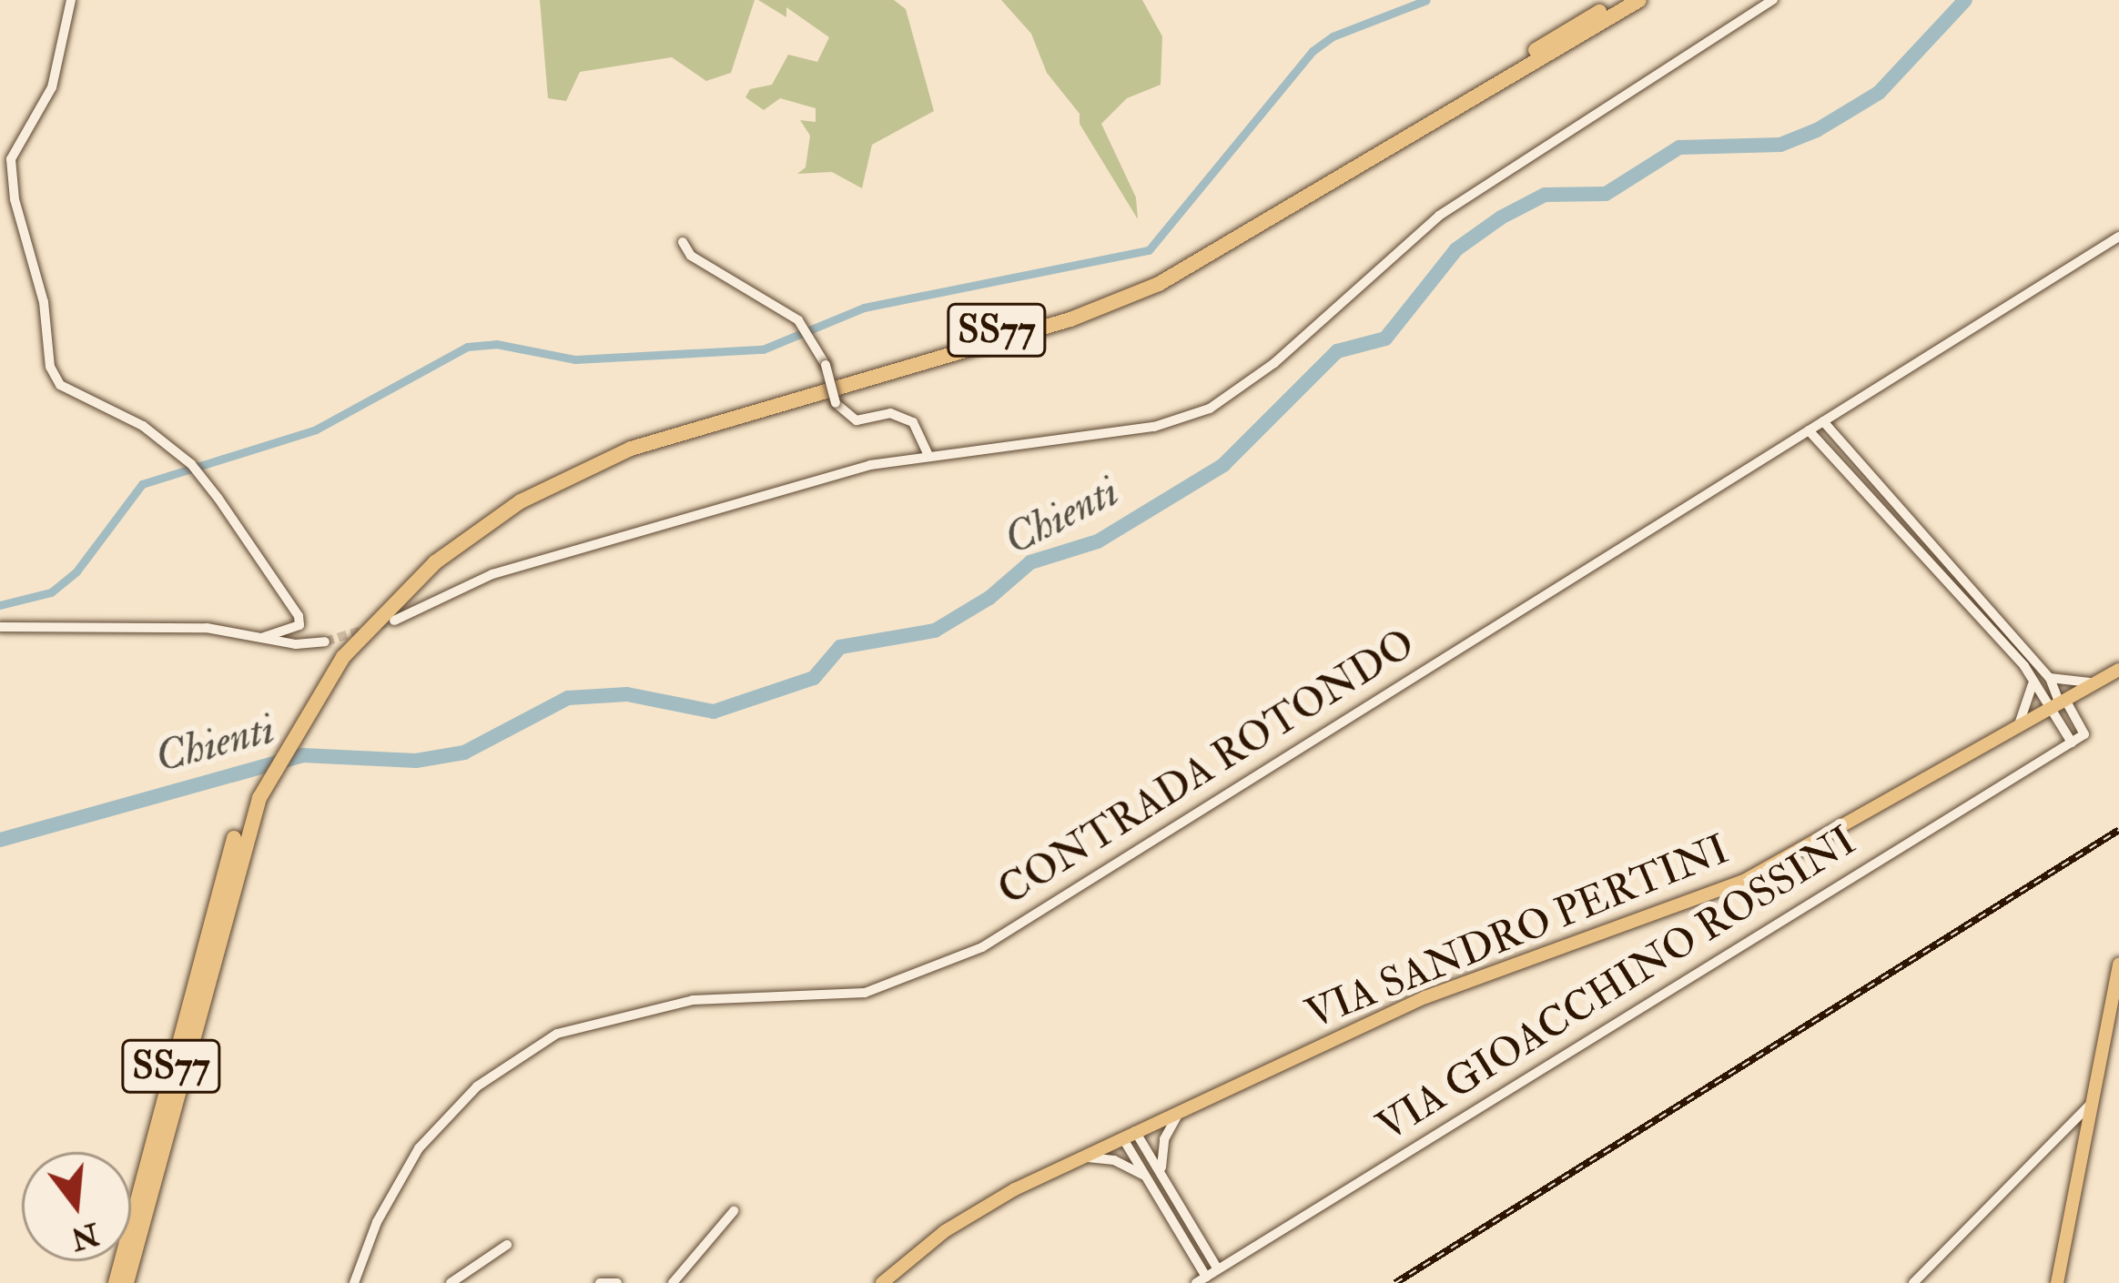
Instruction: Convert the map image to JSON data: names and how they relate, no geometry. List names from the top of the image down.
{
  "streets": {
    "highway": ["SS77"],
    "main road": ["VIA SANDRO PERTINI"],
    "street": ["CONTRADA ROTONDO", "VIA GIOACCHINO ROSSINI"]
  },
  "crossings": [
    ["VIA SANDRO PERTINI", "VIA GIOACCHINO ROSSINI"]
  ],
  "water": ["Chienti"],
  "north": "bottom"
}
